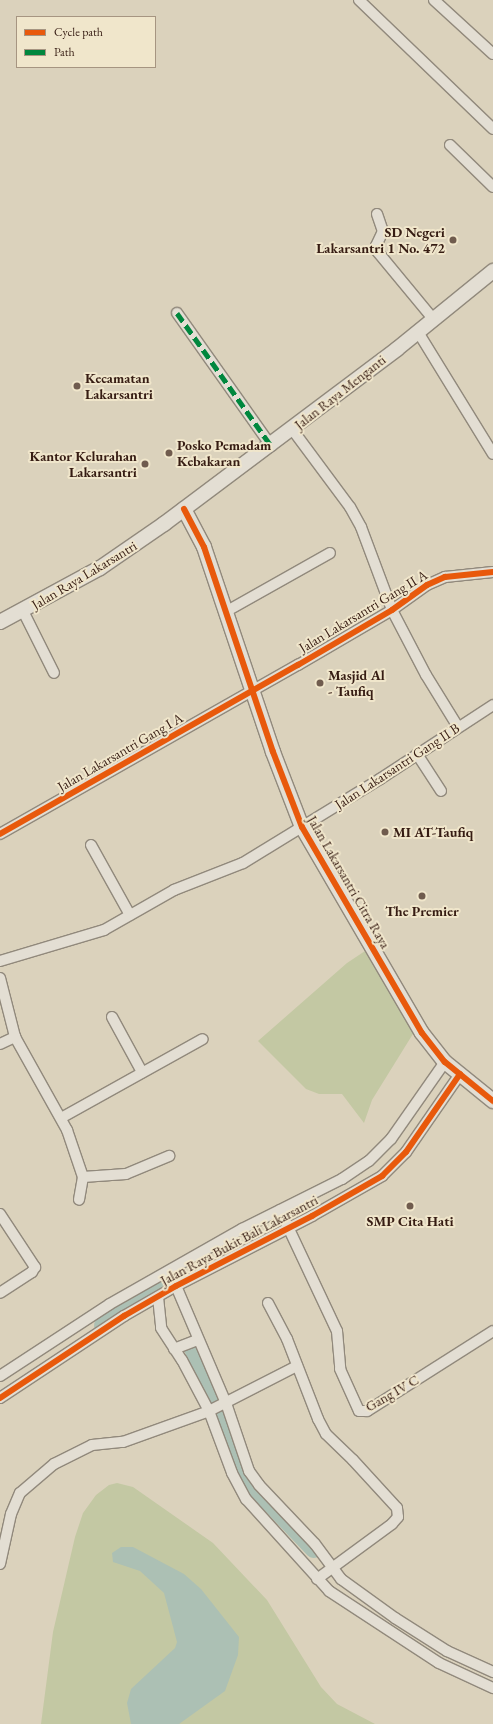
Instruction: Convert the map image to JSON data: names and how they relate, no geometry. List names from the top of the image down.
{
  "streets": {
    "street": [
      "Jalan Raya Menganti",
      "Jalan Raya Lakarsantri",
      "Jalan Lakarsantri Gang II A",
      "Jalan Lakarsantri Gang I A",
      "Jalan Lakarsantri Gang II B",
      "Jalan Lakarsantri Citra Raya",
      "Jalan Raya Bukit Bali Lakarsantri",
      "Gang IV C"
    ]
  },
  "crossings": [
    ["Jalan Raya Menganti", "Jalan Raya Lakarsantri"],
    ["Jalan Raya Menganti", "Jalan Lakarsantri Citra Raya"],
    ["Jalan Raya Lakarsantri", "Jalan Lakarsantri Citra Raya"],
    ["Jalan Lakarsantri Gang II A", "Jalan Lakarsantri Gang I A"],
    ["Jalan Lakarsantri Gang II A", "Jalan Lakarsantri Citra Raya"],
    ["Jalan Lakarsantri Gang I A", "Jalan Lakarsantri Citra Raya"],
    ["Jalan Lakarsantri Gang II B", "Jalan Lakarsantri Citra Raya"],
    ["Jalan Lakarsantri Citra Raya", "Jalan Raya Bukit Bali Lakarsantri"],
    ["Jalan Raya Bukit Bali Lakarsantri", "Gang IV C"]
  ],
  "places": [
    "SD Negeri Lakarsantri 1 No. 472",
    "Kecamatan Lakarsantri",
    "Posko Pemadam Kebakaran",
    "Kantor Kelurahan Lakarsantri",
    "Masjid Al - Taufiq",
    "MI AT-Taufiq",
    "The Premier",
    "SMP Cita Hati"
  ],
  "legend": ["Cycle path", "Path"]
}
